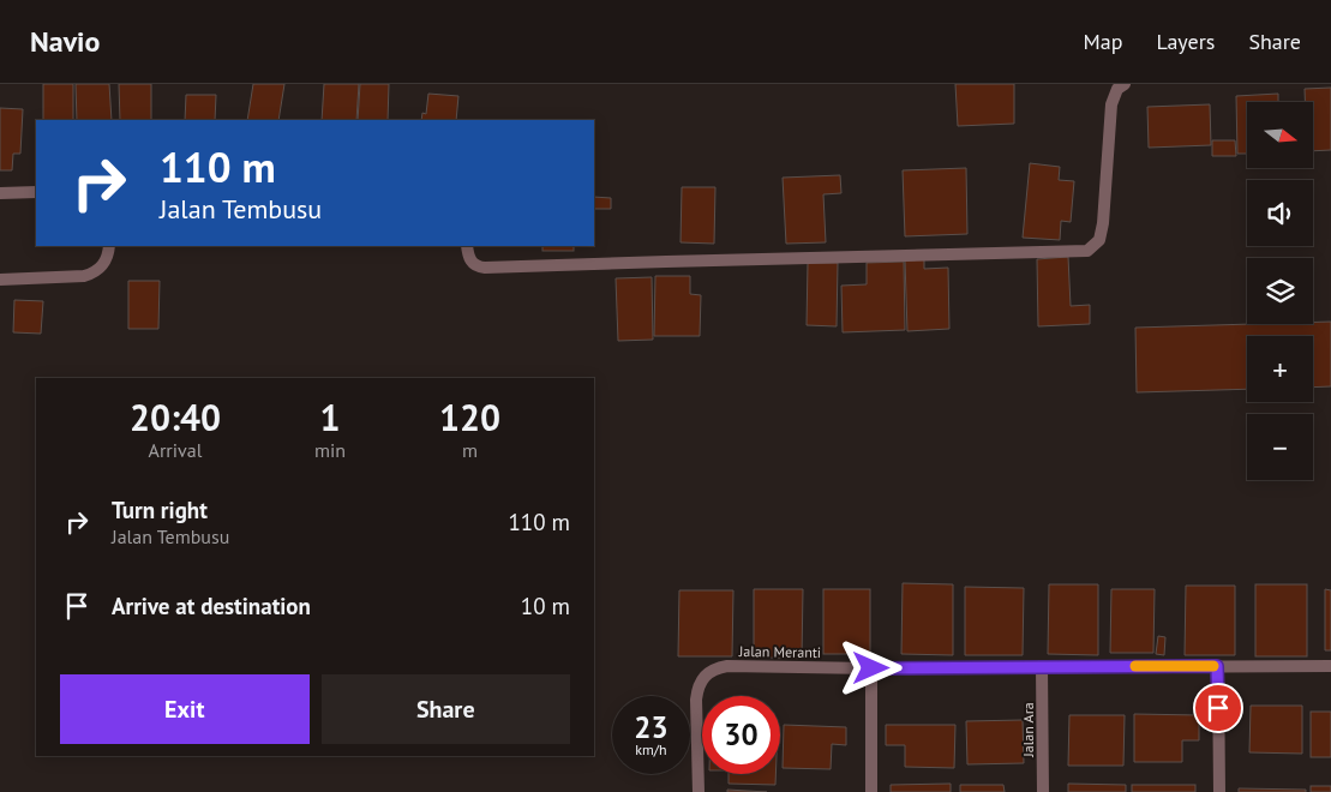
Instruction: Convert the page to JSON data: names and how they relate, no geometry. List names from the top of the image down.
{
  "streets": {
    "street": ["Jalan Meranti", "Jalan Ara"]
  },
  "crossings": [
    ["Jalan Meranti", "Jalan Ara"]
  ],
  "north": "right",
  "page": {
    "header": "Navio",
    "nav": ["Map", "Layers", "Share"],
    "map_buttons": ["+", "−"],
    "turn": ["110 m", "Jalan Tembusu"],
    "eta": [
      "20:40",
      "Arrival",
      "1",
      "min",
      "120",
      "m"
    ],
    "list": [
      {
        "name": "Turn right",
        "note": "Jalan Tembusu",
        "value": "110 m"
      },
      {
        "name": "Arrive at destination",
        "value": "10 m"
      }
    ],
    "buttons": ["Exit", "Share"],
    "speed": "23 km/h",
    "limit": "30"
  }
}
